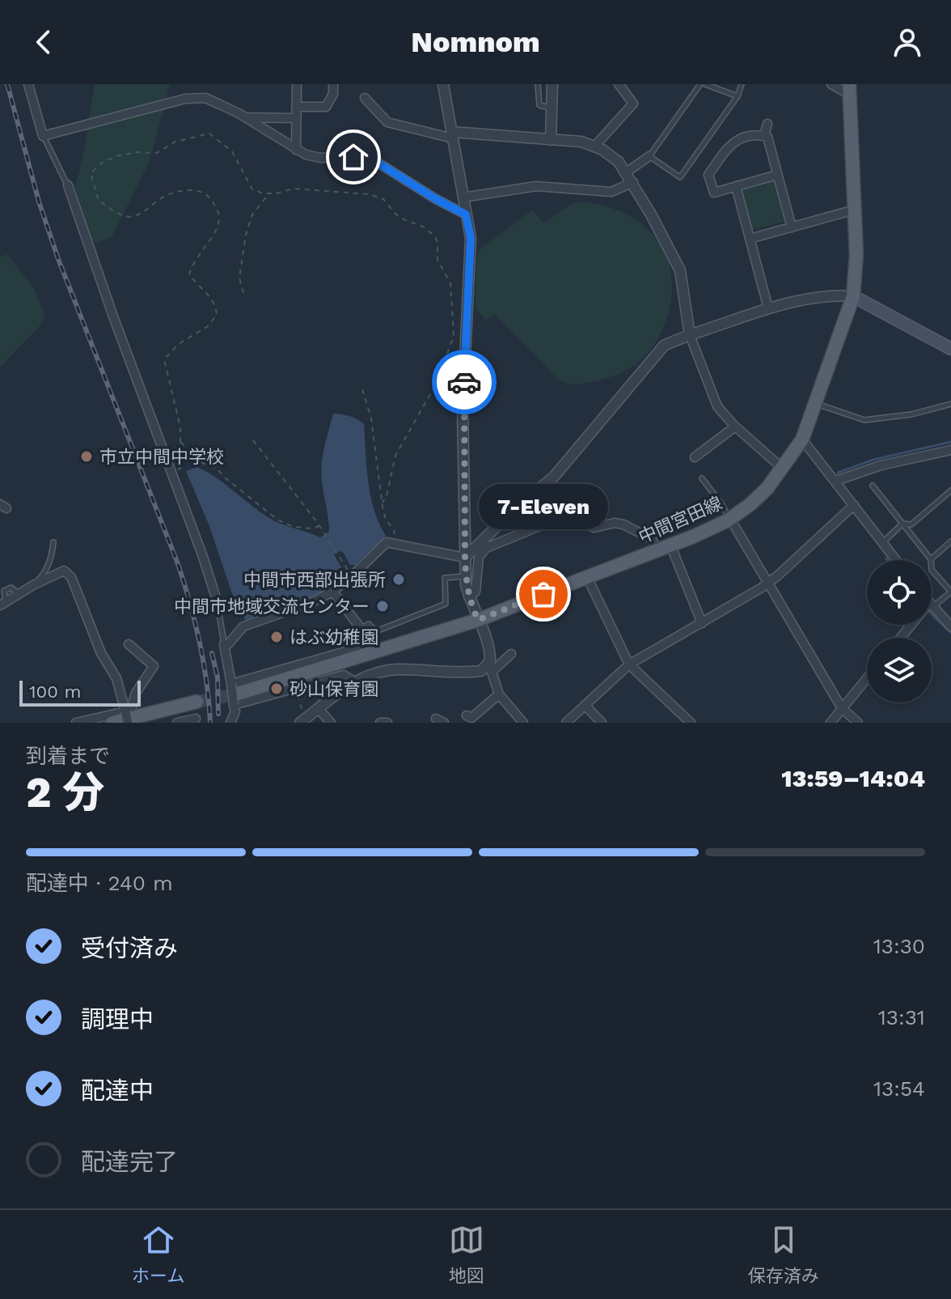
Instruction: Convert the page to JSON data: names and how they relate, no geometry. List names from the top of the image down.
{
  "streets": {
    "main road": ["中間宮田線"]
  },
  "places": [
    "市立中間中学校",
    "中間市西部出張所",
    "7-Eleven",
    "中間市地域交流センター",
    "はぶ幼稚園",
    "砂山保育園"
  ],
  "scale_bar": "100 m",
  "page": {
    "header": "Nomnom",
    "bubble": "7-Eleven",
    "scale": "100 m",
    "heading": ["2 分", "到着まで", "13:59–14:04"],
    "bar": "配達中 · 240 m",
    "list": [
      ["受付済み", "13:30"],
      ["調理中", "13:31"],
      ["配達中", "13:54"],
      "配達完了"
    ],
    "tabs": ["ホーム", "地図", "保存済み"]
  }
}
